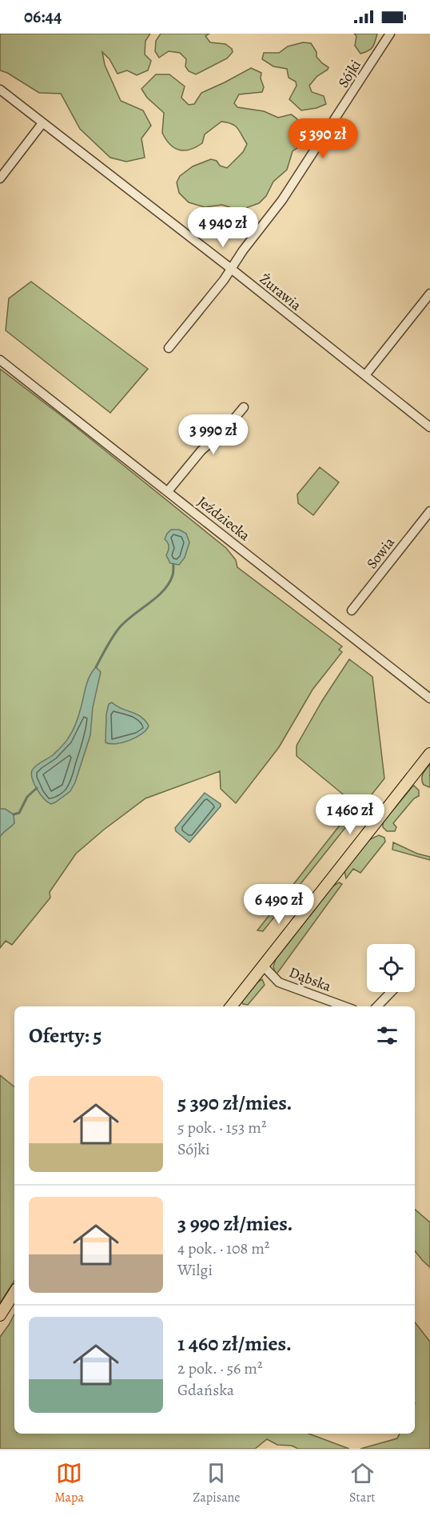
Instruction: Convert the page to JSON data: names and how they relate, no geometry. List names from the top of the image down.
{
  "streets": {
    "street": [
      "Sójki",
      "Żurawia",
      "Jeździecka",
      "Sowia",
      "Dąbska"
    ]
  },
  "crossings": [
    ["Sójki", "Żurawia"]
  ],
  "page": {
    "status": "06:44",
    "price": [
      "5 390 zł",
      "4 940 zł",
      "3 990 zł",
      "1 460 zł",
      "6 490 zł"
    ],
    "heading": "Oferty: 5",
    "list": [
      {
        "name": "5 390 zł/mies.",
        "note": "5 pok. · 153 m² · Sójki"
      },
      {
        "name": "3 990 zł/mies.",
        "note": "4 pok. · 108 m² · Wilgi"
      },
      {
        "name": "1 460 zł/mies.",
        "note": "2 pok. · 56 m² · Gdańska"
      }
    ],
    "tabs": ["Mapa", "Zapisane", "Start"]
  }
}
